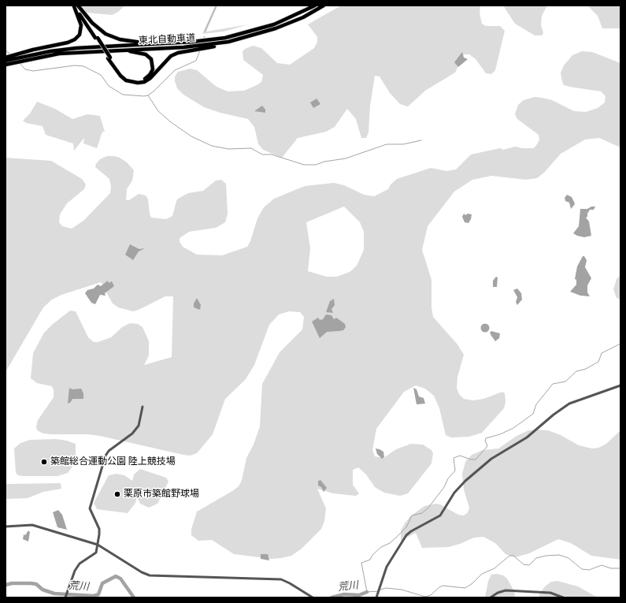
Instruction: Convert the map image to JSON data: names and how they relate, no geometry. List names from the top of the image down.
{
  "streets": {
    "highway": ["東北自動車道"]
  },
  "water": ["荒川"],
  "places": ["築館総合運動公園 陸上競技場", "栗原市築館野球場"]
}
